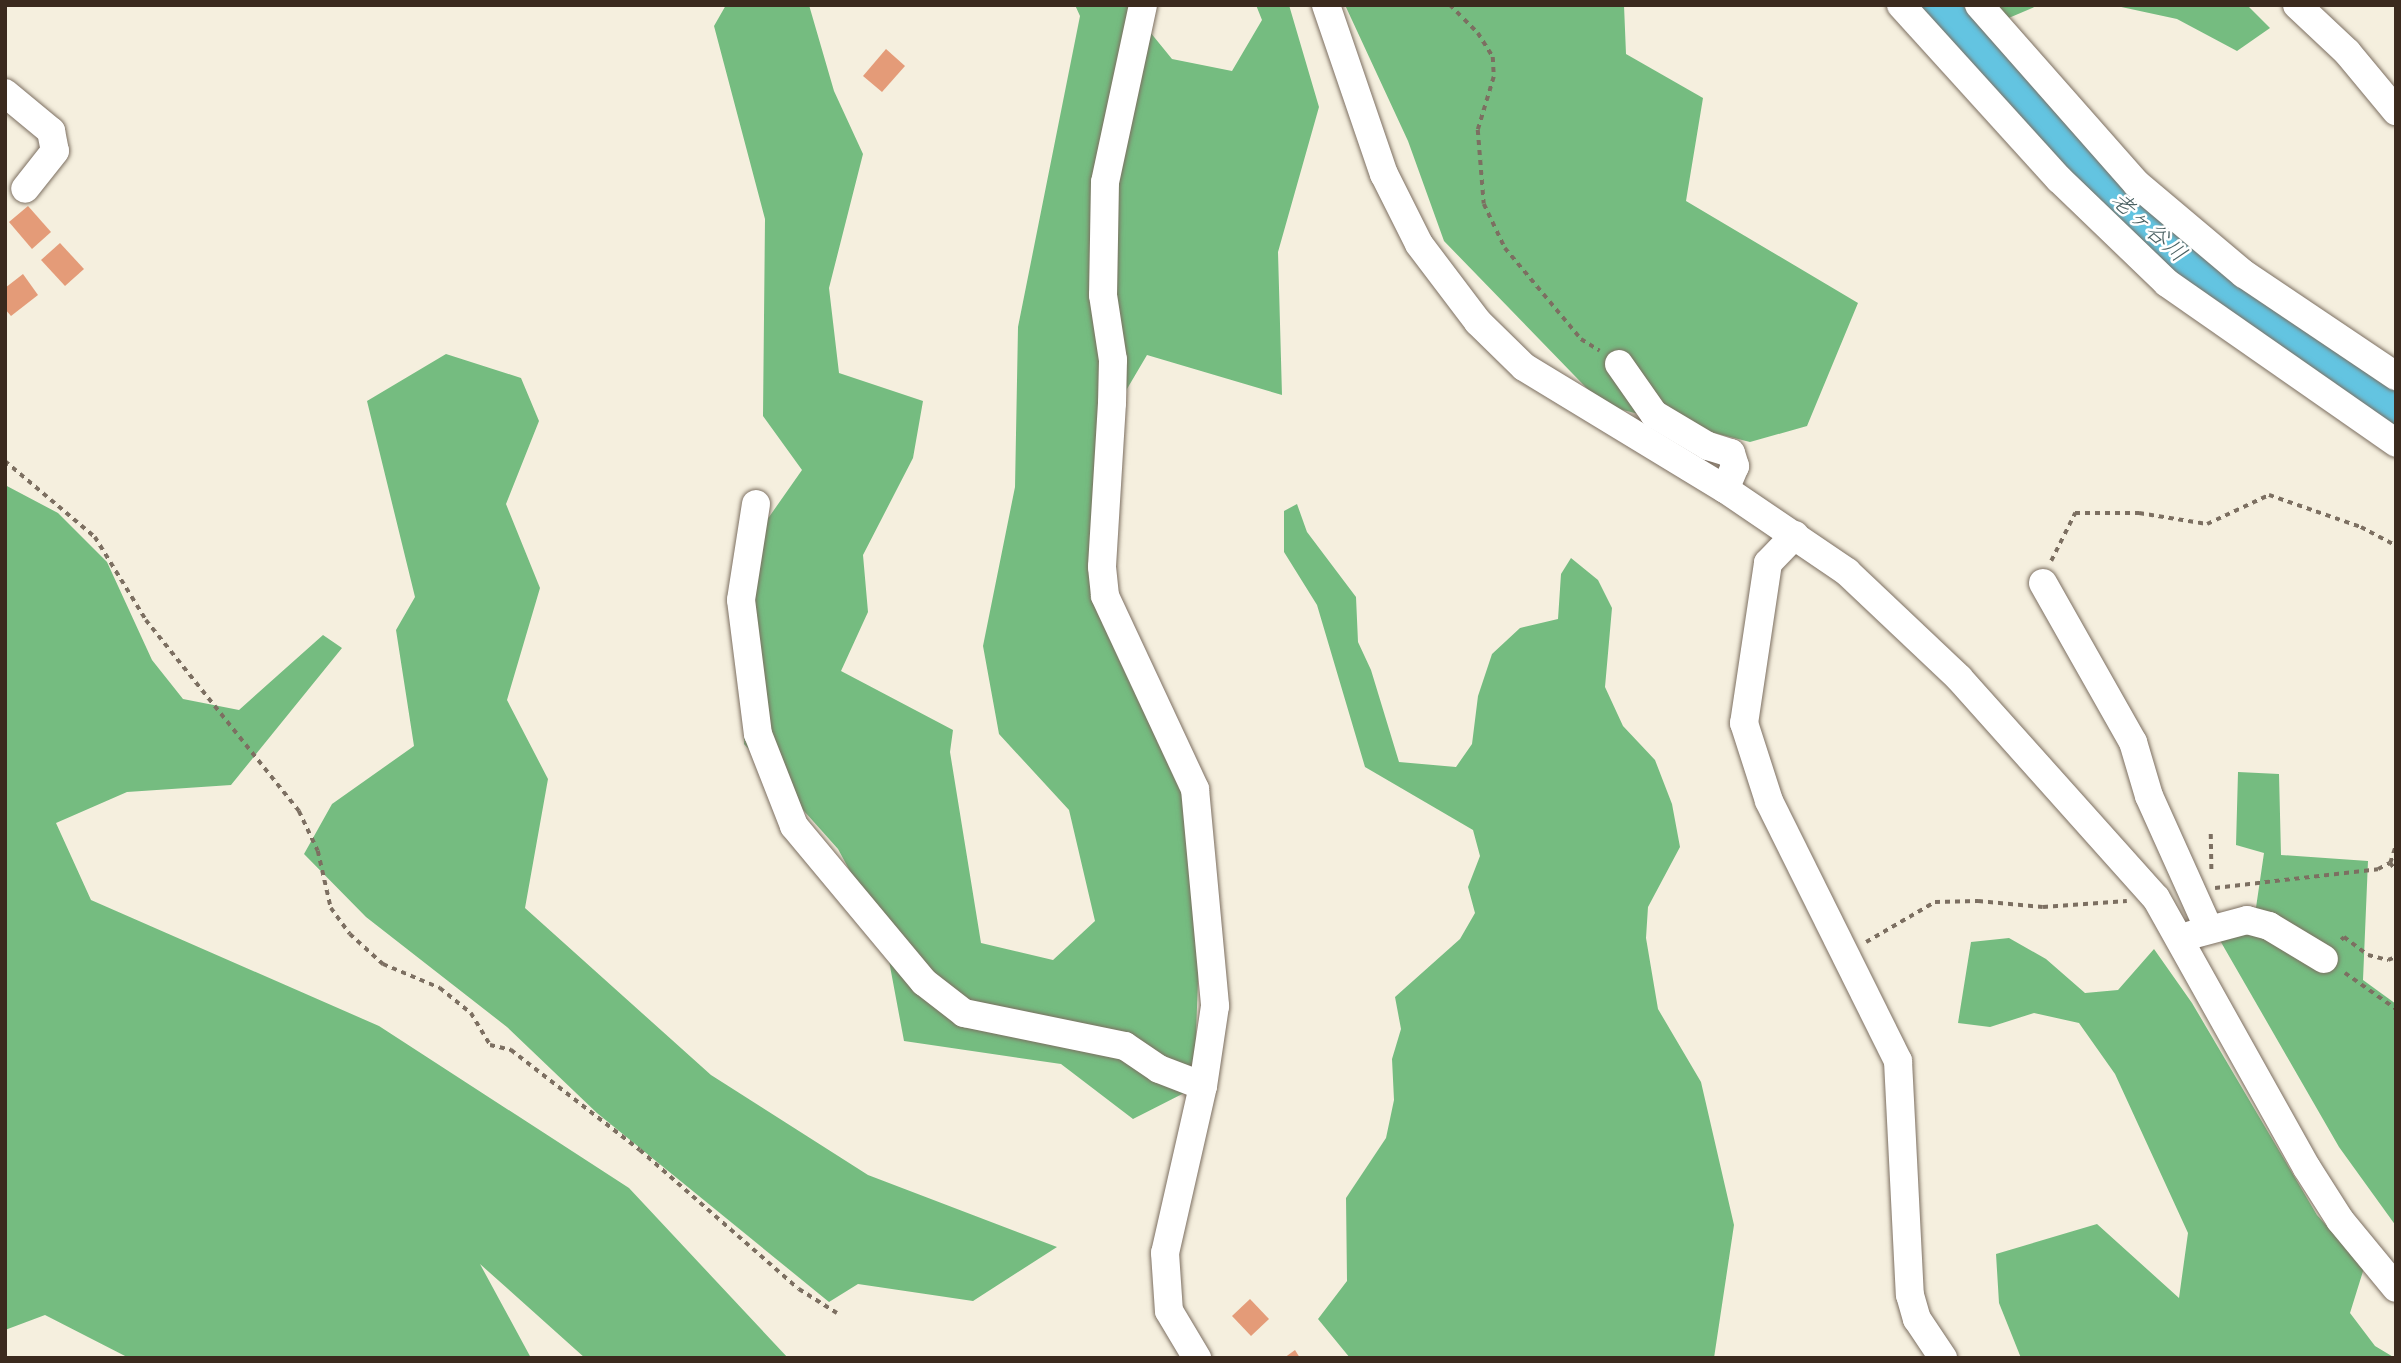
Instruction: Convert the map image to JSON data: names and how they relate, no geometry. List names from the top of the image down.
{
  "water": ["老ヶ谷川"]
}
